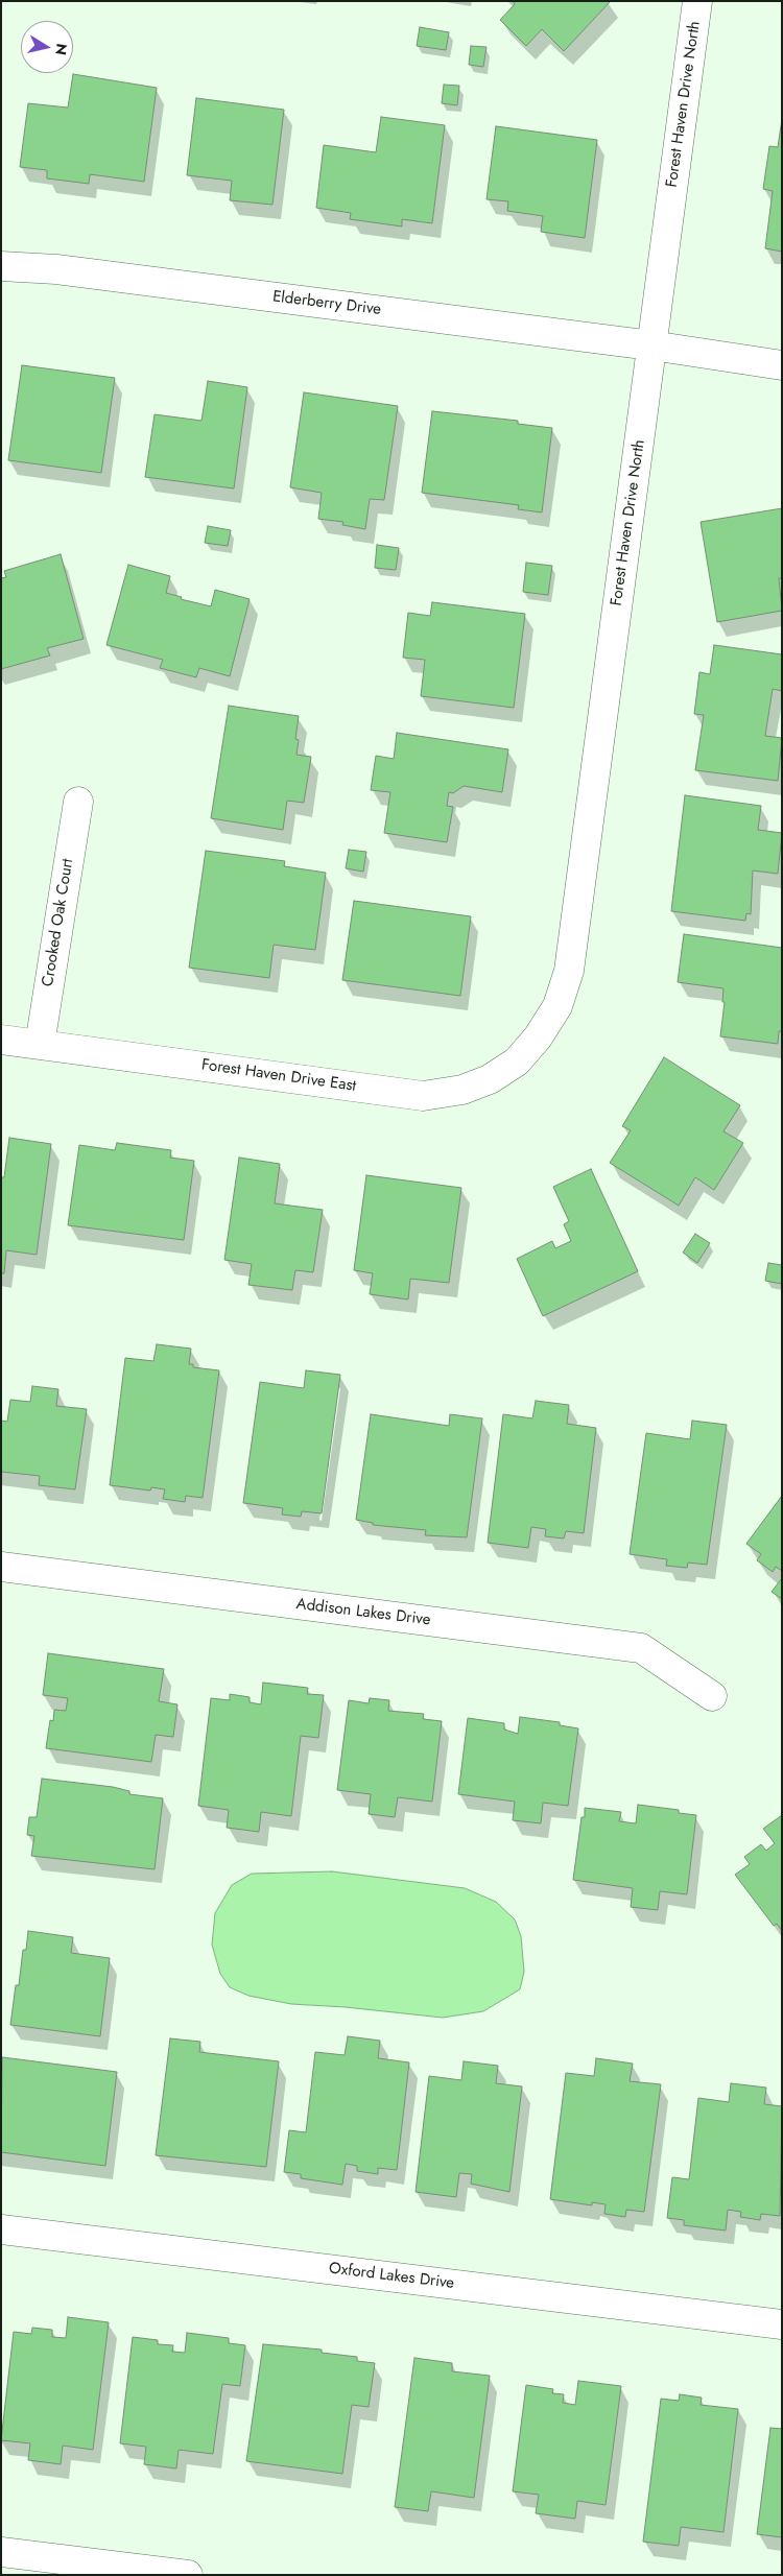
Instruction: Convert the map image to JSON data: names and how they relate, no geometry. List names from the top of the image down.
{
  "streets": {
    "street": [
      "Forest Haven Drive North",
      "Elderberry Drive",
      "Crooked Oak Court",
      "Forest Haven Drive East",
      "Addison Lakes Drive",
      "Oxford Lakes Drive"
    ]
  },
  "crossings": [
    ["Forest Haven Drive North", "Elderberry Drive"],
    ["Forest Haven Drive North", "Forest Haven Drive East"],
    ["Crooked Oak Court", "Forest Haven Drive East"]
  ],
  "north": "right"
}
